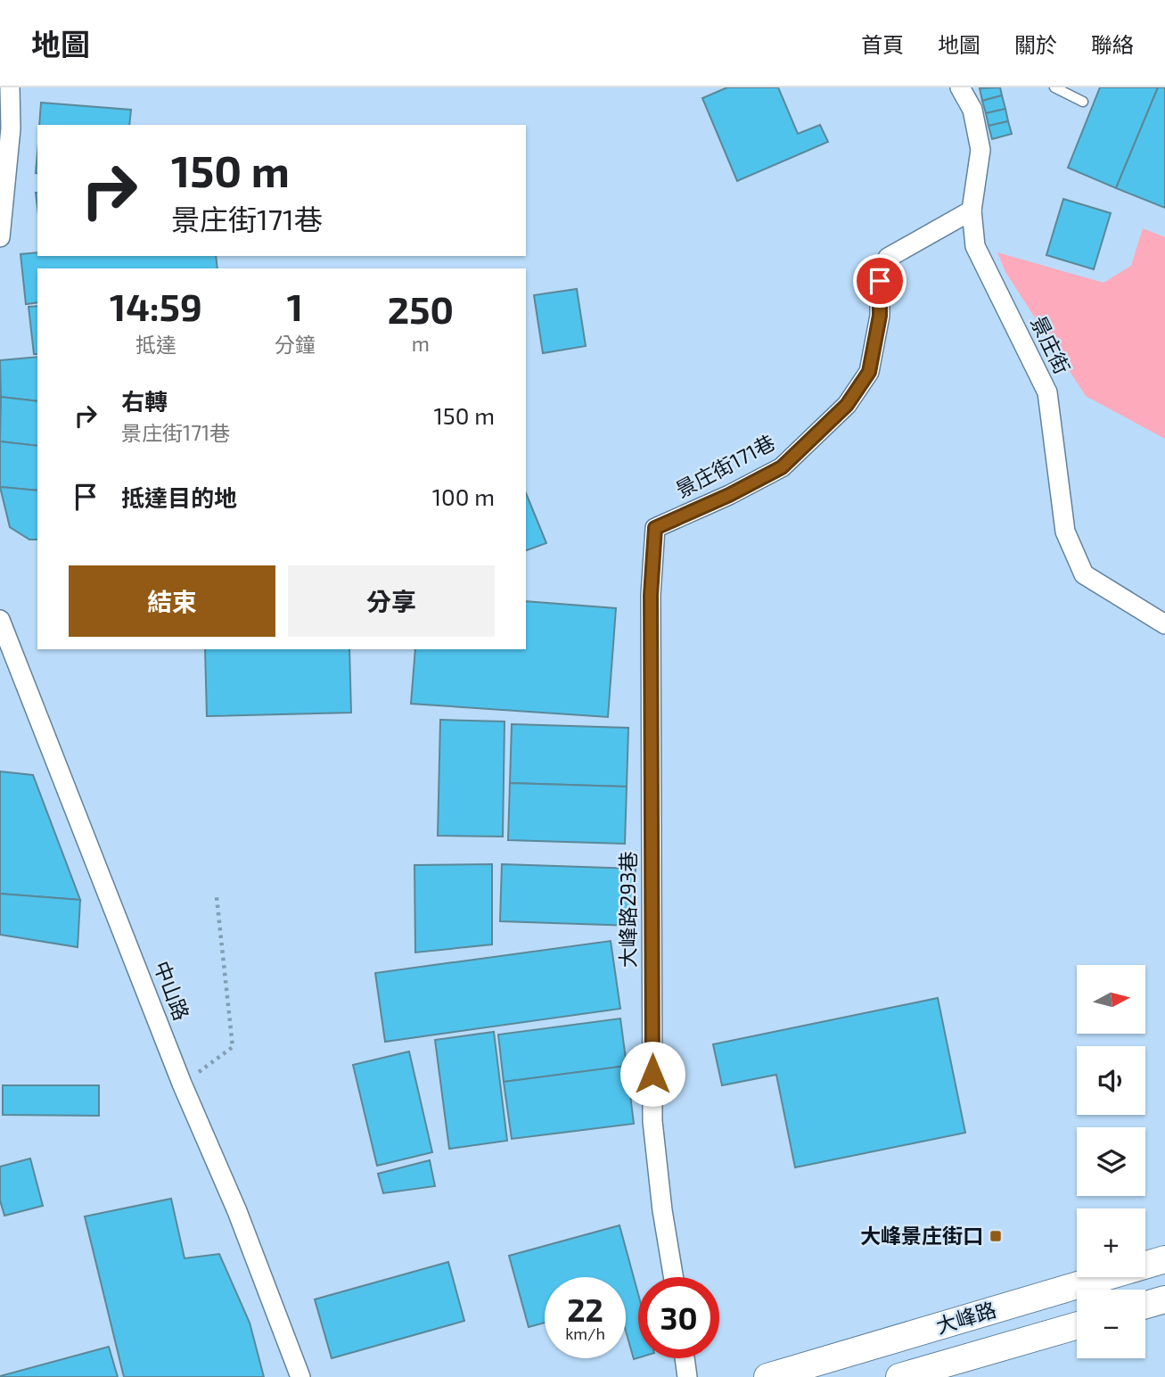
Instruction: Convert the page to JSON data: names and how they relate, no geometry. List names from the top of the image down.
{
  "streets": {
    "street": [
      "景庄街",
      "景庄街171巷",
      "大峰路293巷",
      "中山路",
      "大峰路"
    ]
  },
  "crossings": [
    ["景庄街", "景庄街171巷"],
    ["景庄街171巷", "大峰路293巷"]
  ],
  "places": {
    "transit": ["大峰景庄街口"]
  },
  "north": "right",
  "page": {
    "header": "地圖",
    "nav": [
      "首頁",
      "地圖",
      "關於",
      "聯絡"
    ],
    "turn": ["150 m", "景庄街171巷"],
    "eta": [
      "14:59",
      "抵達",
      "1",
      "分鐘",
      "250",
      "m"
    ],
    "list": [
      {
        "name": "右轉",
        "note": "景庄街171巷",
        "value": "150 m"
      },
      {
        "name": "抵達目的地",
        "value": "100 m"
      }
    ],
    "buttons": ["結束", "分享"],
    "map_buttons": ["+", "−"],
    "speed": "22 km/h",
    "limit": "30"
  }
}
